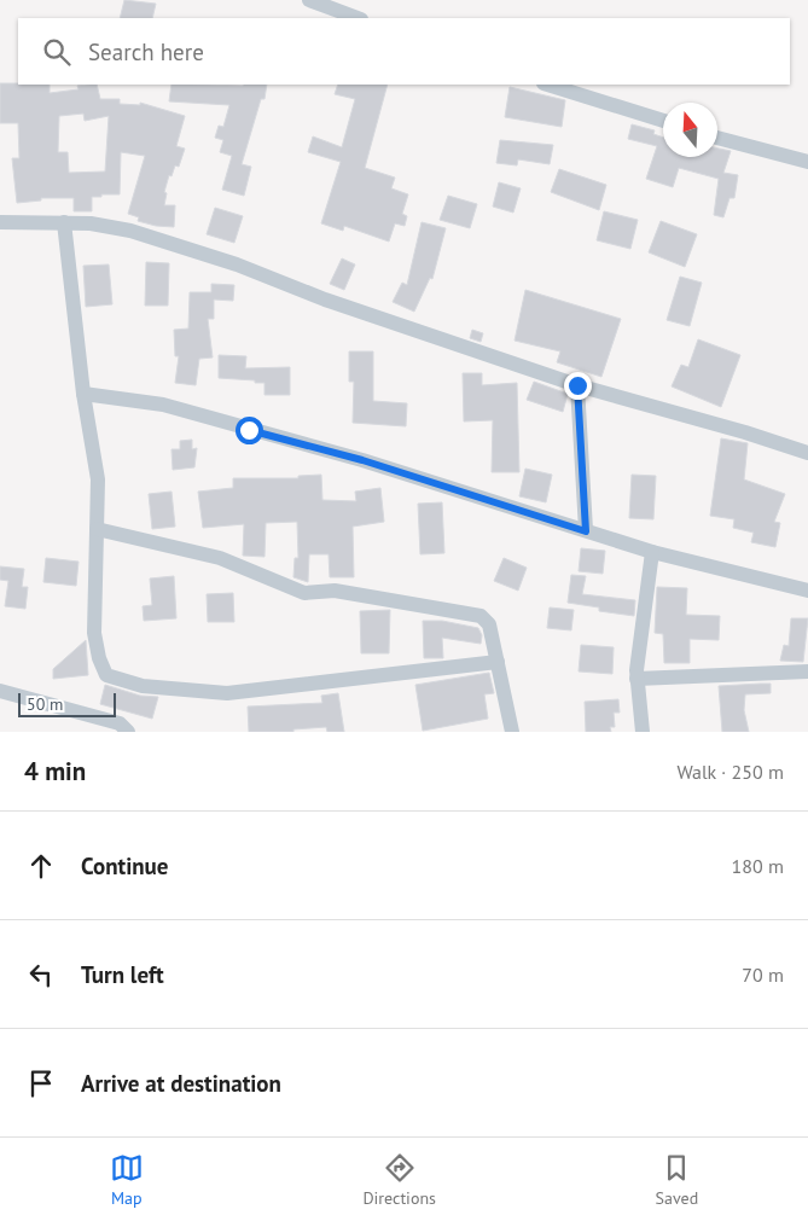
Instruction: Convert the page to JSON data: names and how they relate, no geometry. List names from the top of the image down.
{
  "scale_bar": "50 m",
  "north": "top",
  "page": {
    "search": "Search here",
    "scale": "50 m",
    "heading": ["4 min", "Walk · 250 m"],
    "list": [
      ["Continue", "180 m"],
      ["Turn left", "70 m"],
      "Arrive at destination"
    ],
    "nav": ["Map", "Directions", "Saved"]
  }
}
